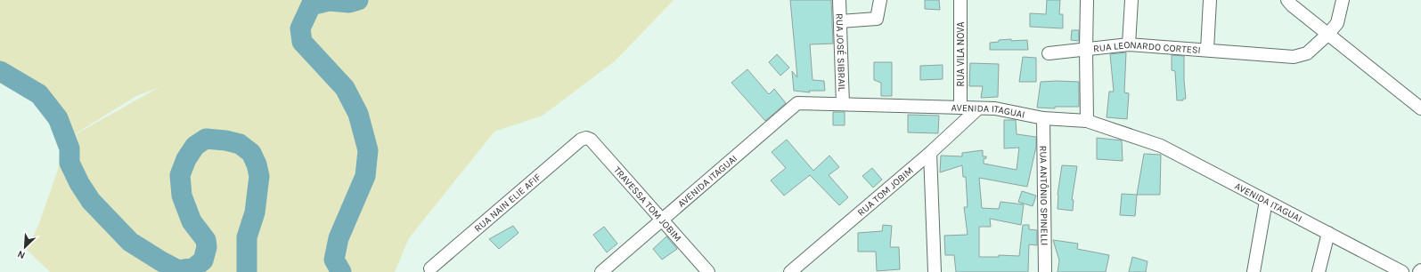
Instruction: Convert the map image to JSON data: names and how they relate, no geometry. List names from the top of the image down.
{
  "streets": {
    "street": [
      "RUA LEONARDO CORTESI",
      "RUA JOSÉ SIBRAIL",
      "RUA VILA NOVA",
      "AVENIDA ITAGUAI",
      "RUA TOM JOBIM",
      "RUA ANTÔNIO SPINELLI",
      "RUA NAIN ELIE AFIF",
      "TRAVESSA TOM JOBIM"
    ]
  },
  "crossings": [
    ["RUA JOSÉ SIBRAIL", "AVENIDA ITAGUAI"],
    ["RUA VILA NOVA", "AVENIDA ITAGUAI"],
    ["AVENIDA ITAGUAI", "RUA TOM JOBIM"],
    ["AVENIDA ITAGUAI", "RUA ANTÔNIO SPINELLI"],
    ["AVENIDA ITAGUAI", "TRAVESSA TOM JOBIM"],
    ["RUA NAIN ELIE AFIF", "TRAVESSA TOM JOBIM"]
  ],
  "north": "bottom left"
}
